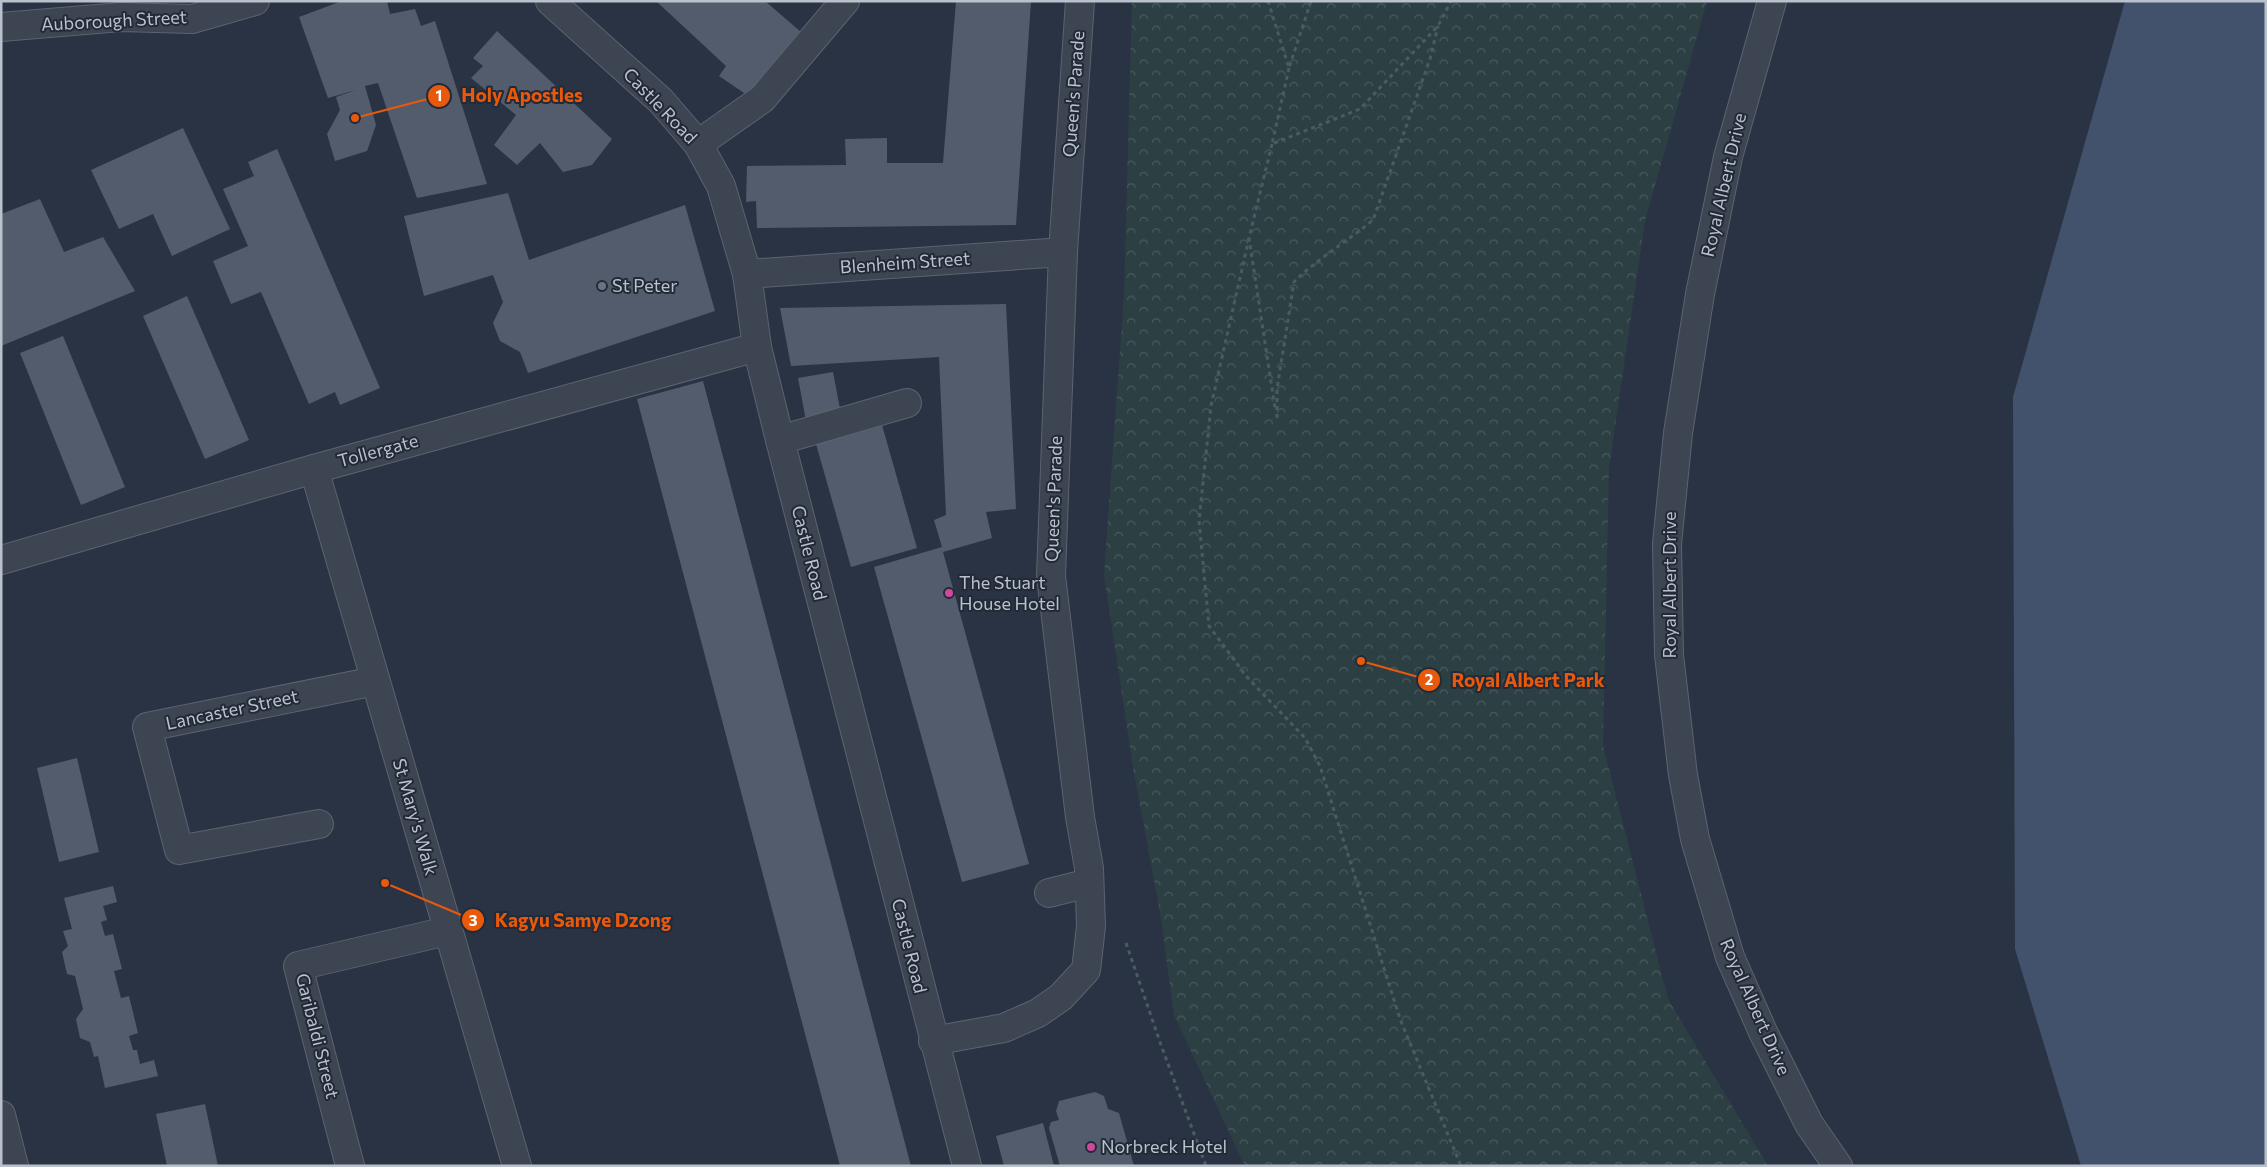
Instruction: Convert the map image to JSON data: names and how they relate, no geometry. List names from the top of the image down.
{
  "streets": {
    "street": [
      "Auborough Street",
      "Queen's Parade",
      "Castle Road",
      "Royal Albert Drive",
      "Blenheim Street",
      "Tollergate",
      "Lancaster Street",
      "St Mary's Walk",
      "Garibaldi Street"
    ]
  },
  "crossings": [
    ["Queen's Parade", "Castle Road"],
    ["Queen's Parade", "Blenheim Street"],
    ["Castle Road", "Blenheim Street"],
    ["Castle Road", "Tollergate"],
    ["Tollergate", "St Mary's Walk"],
    ["Lancaster Street", "St Mary's Walk"],
    ["St Mary's Walk", "Garibaldi Street"]
  ],
  "places": [
    "Holy Apostles",
    "St Peter",
    "The Stuart House Hotel",
    "Royal Albert Park",
    "Kagyu Samye Dzong",
    "Norbreck Hotel"
  ]
}
